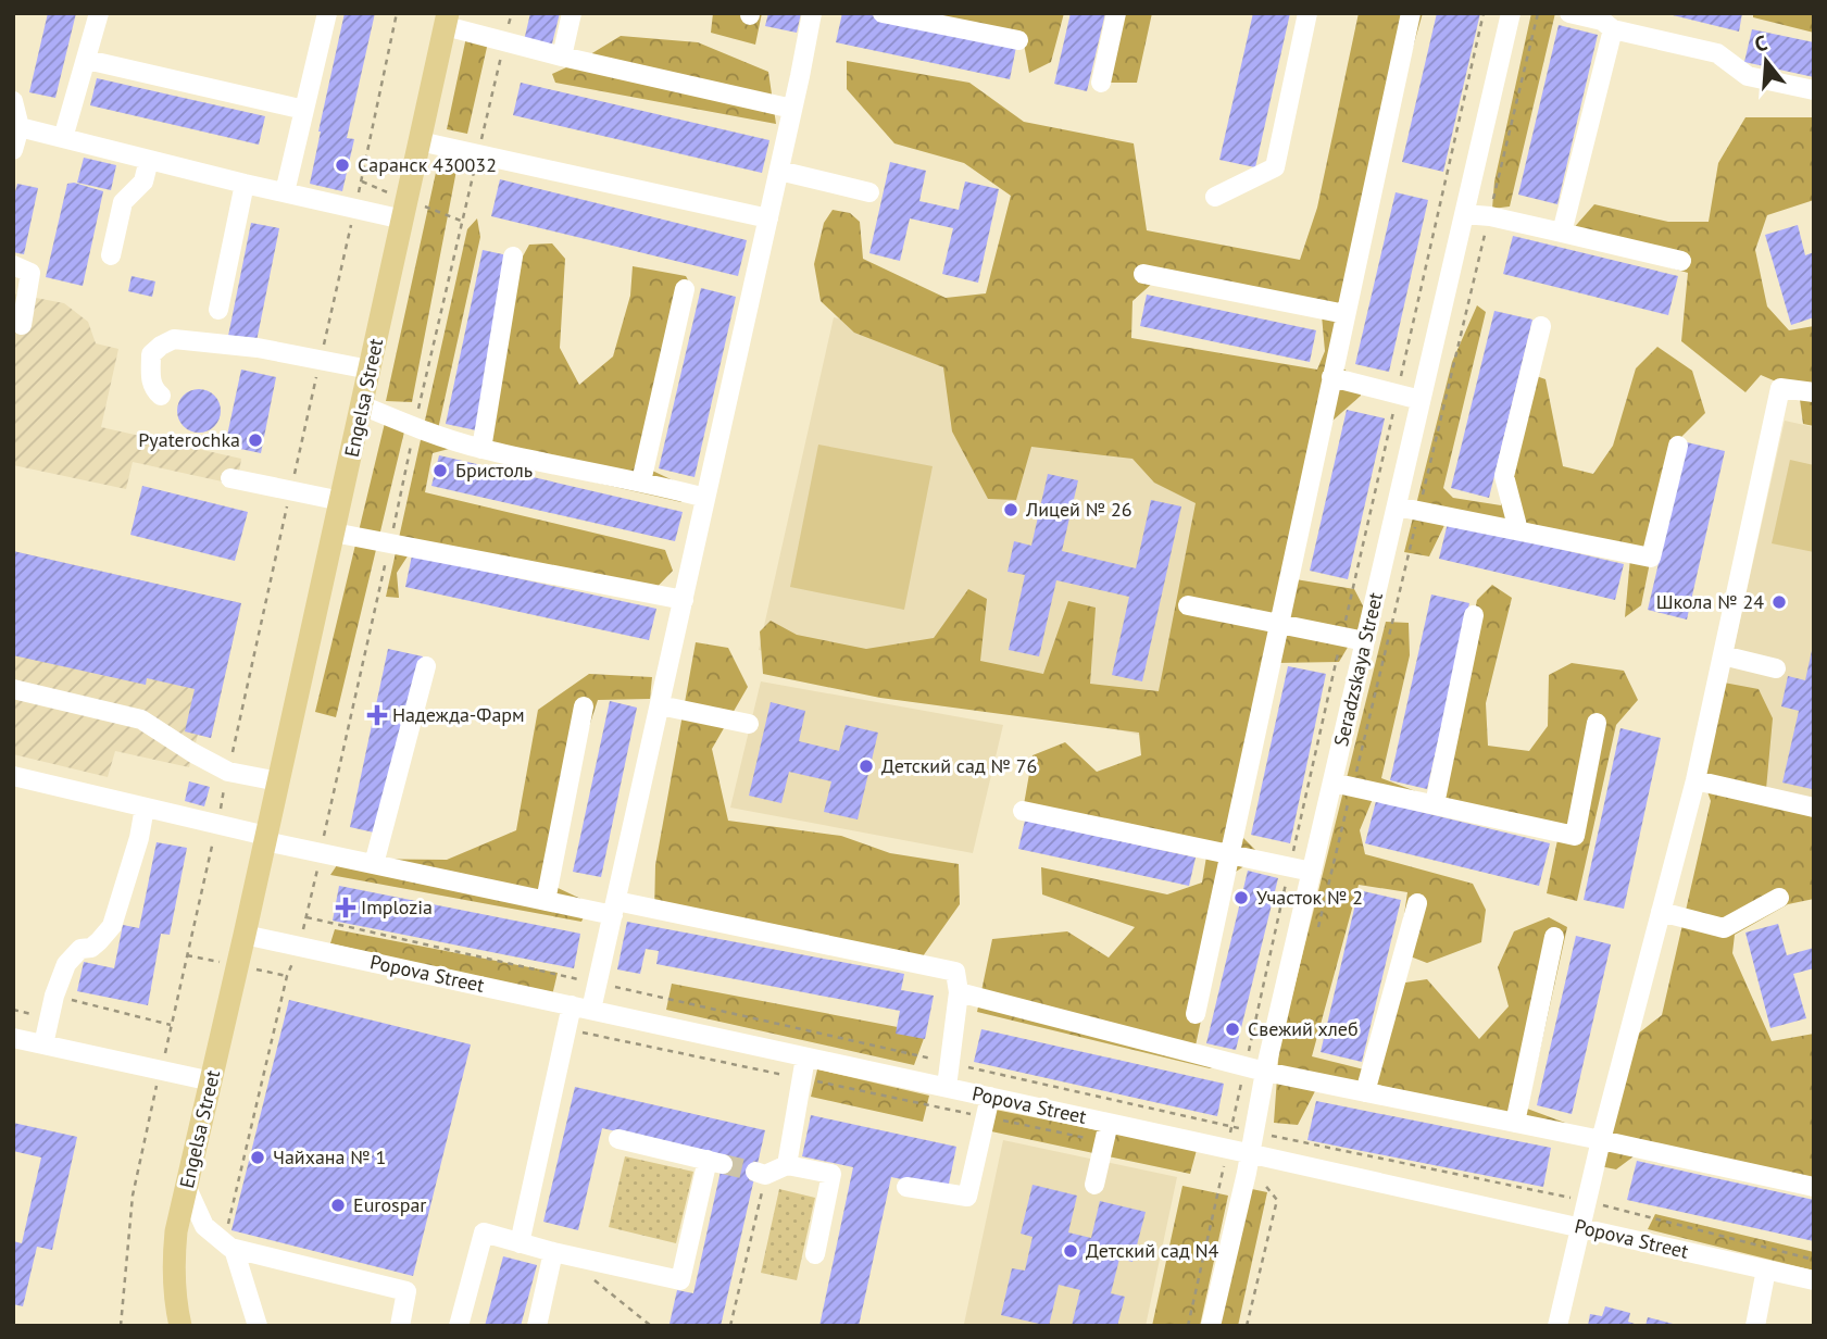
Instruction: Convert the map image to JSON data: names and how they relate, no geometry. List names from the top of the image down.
{
  "streets": {
    "main road": ["Engelsa Street"],
    "street": ["Seradzskaya Street", "Popova Street"]
  },
  "crossings": [
    ["Engelsa Street", "Popova Street"],
    ["Seradzskaya Street", "Popova Street"]
  ],
  "places": {
    "other": [
      "Саранск 430032",
      "Pyaterochka",
      "Бристоль",
      "Лицей № 26",
      "Школа № 24",
      "Детский сад № 76",
      "Участок № 2",
      "Свежий хлеб",
      "Чайхана № 1",
      "Eurospar",
      "Детский сад N4"
    ],
    "health": ["Надежда-Фарм", "Implozia"]
  },
  "north": "top"
}
